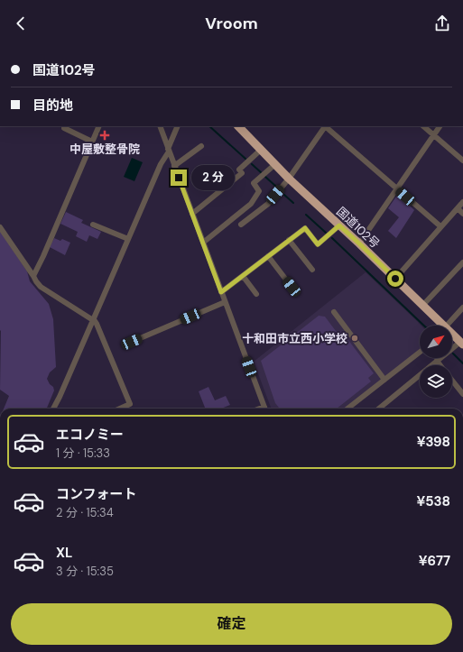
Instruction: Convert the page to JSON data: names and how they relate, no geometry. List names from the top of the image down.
{
  "streets": {
    "highway": ["国道102号"]
  },
  "places": {
    "health": ["中屋敷整骨院"],
    "other": ["十和田市立西小学校"]
  },
  "north": "top right",
  "page": {
    "header": "Vroom",
    "banner": ["国道102号", "目的地"],
    "bubble": "2 分",
    "list": [
      {
        "name": "エコノミー",
        "note": "1 分 · 15:33",
        "value": "¥398"
      },
      {
        "name": "コンフォート",
        "note": "2 分 · 15:34",
        "value": "¥538"
      },
      {
        "name": "XL",
        "note": "3 分 · 15:35",
        "value": "¥677"
      }
    ],
    "buttons": "確定"
  }
}
